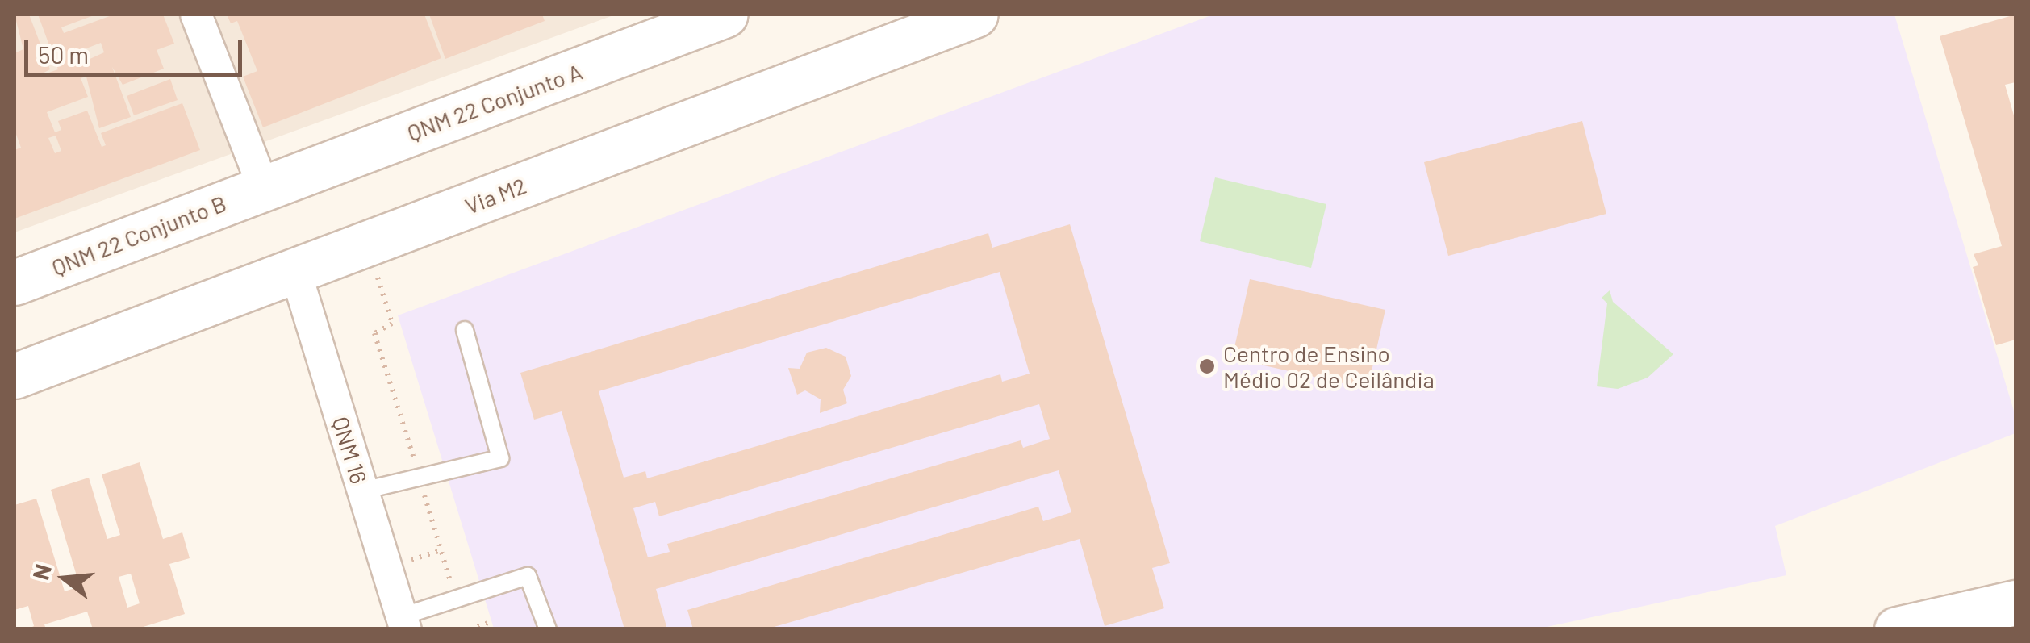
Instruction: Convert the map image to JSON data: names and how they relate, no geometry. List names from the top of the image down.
{
  "streets": {
    "main road": ["QNM 22 Conjunto A", "Via M2", "QNM 22 Conjunto B"],
    "street": ["QNM 16"]
  },
  "crossings": [
    ["QNM 22 Conjunto A", "QNM 22 Conjunto B"],
    ["Via M2", "QNM 16"]
  ],
  "places": ["Centro de Ensino Médio 02 de Ceilândia"],
  "scale_bar": "50 m",
  "north": "left"
}
